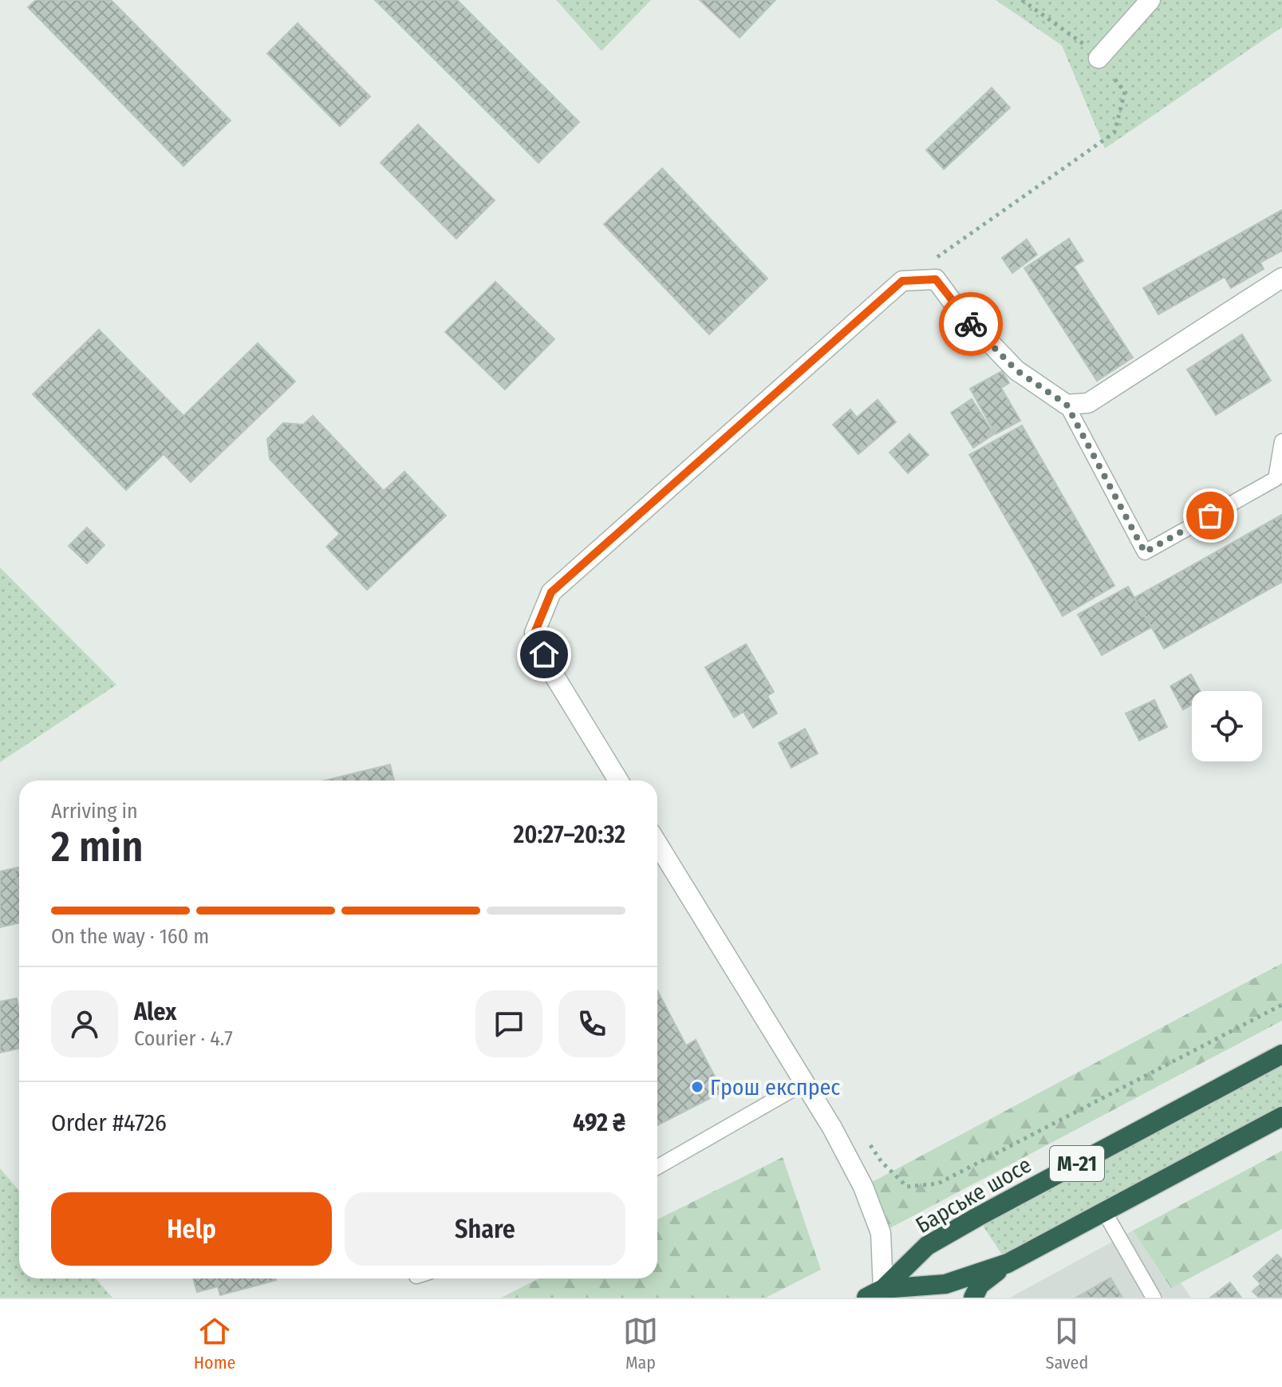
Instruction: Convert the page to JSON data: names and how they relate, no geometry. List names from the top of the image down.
{
  "streets": {
    "highway": ["М-21", "Барське шосе"]
  },
  "crossings": [
    ["М-21", "Барське шосе"]
  ],
  "places": ["Грош експрес"],
  "page": {
    "heading": ["2 min", "Arriving in", "20:27–20:32"],
    "panel": [
      "Alex",
      "Courier · 4.7",
      "Order #4726",
      "492 ₴"
    ],
    "bar": "On the way · 160 m",
    "buttons": ["Help", "Share"],
    "tabs": ["Home", "Map", "Saved"]
  }
}
